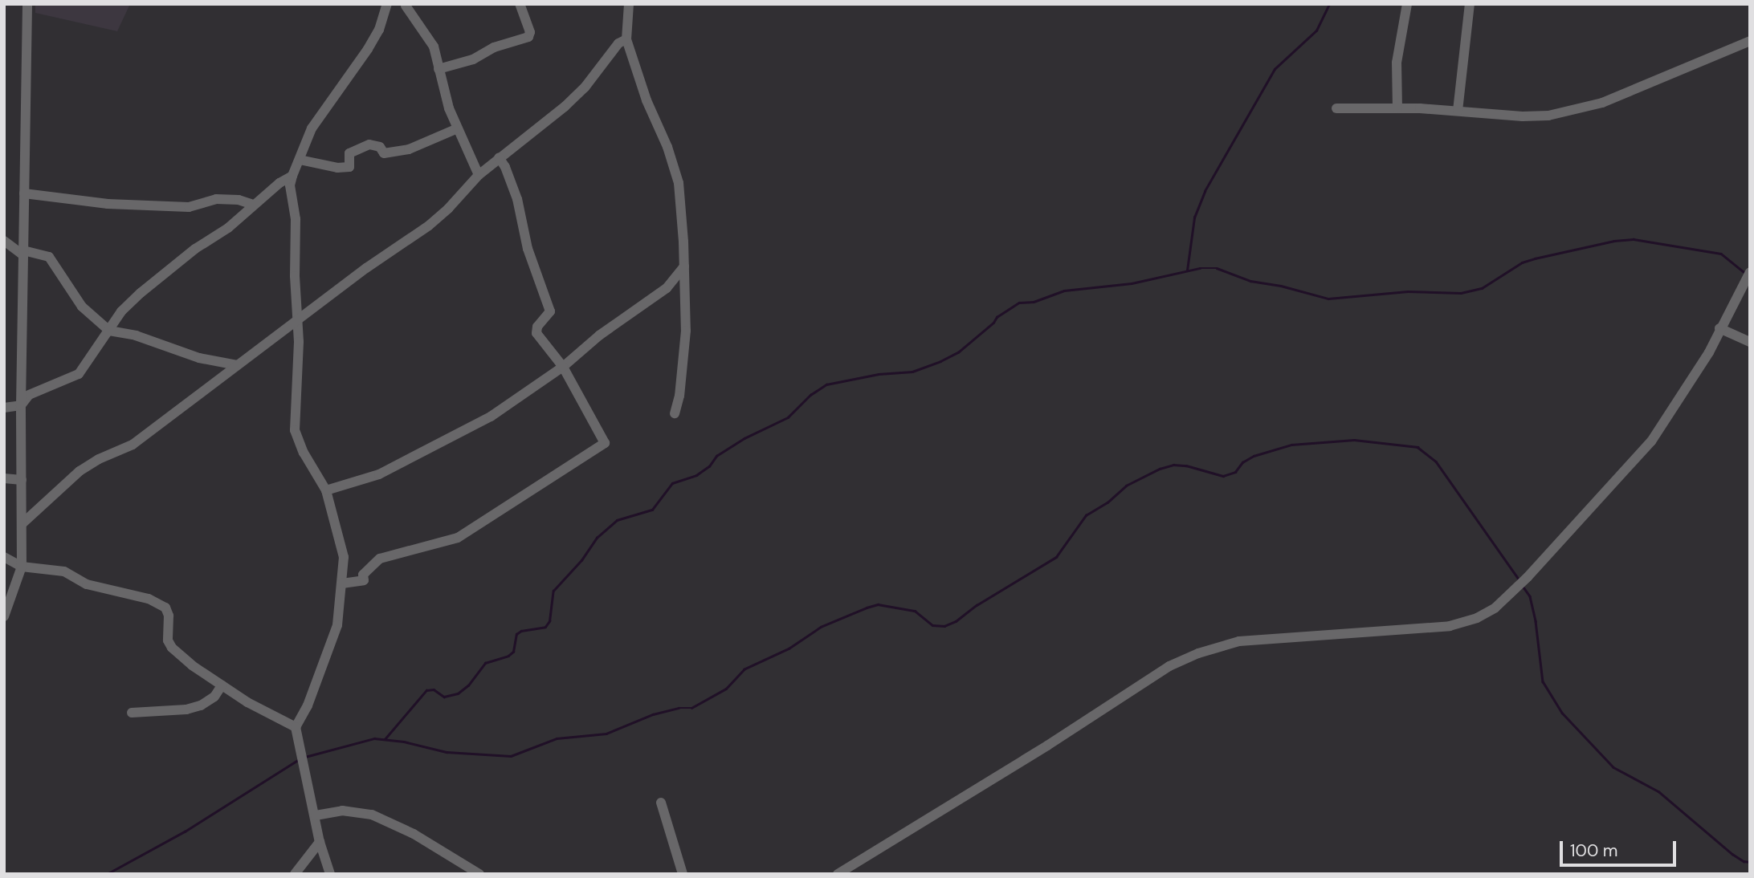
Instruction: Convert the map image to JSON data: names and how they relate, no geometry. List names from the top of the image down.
{
  "scale_bar": "100 m"
}
